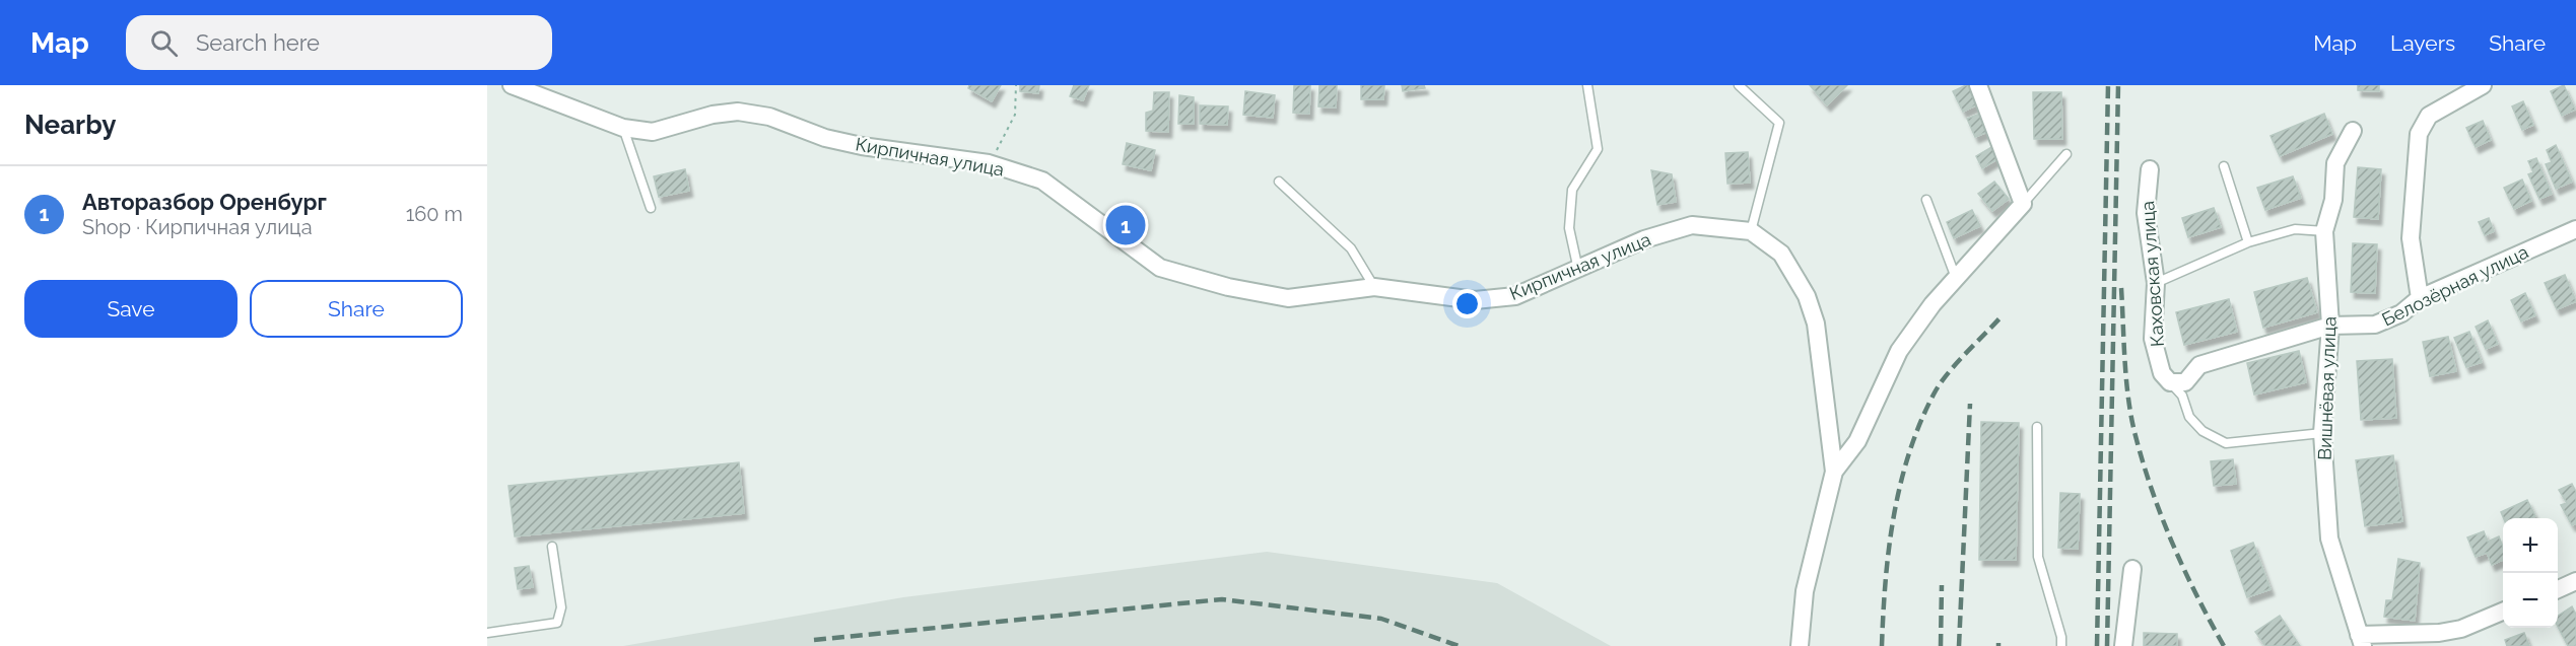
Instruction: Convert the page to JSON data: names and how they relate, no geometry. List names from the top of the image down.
{
  "streets": {
    "street": [
      "Кирпичная улица",
      "Каховская улица",
      "Белозёрная улица",
      "Вишнёвая улица"
    ]
  },
  "crossings": [
    ["Белозёрная улица", "Вишнёвая улица"]
  ],
  "page": {
    "header": "Map",
    "search": "Search here",
    "nav": ["Map", "Layers", "Share"],
    "heading": "Nearby",
    "list": [
      {
        "mark": "1",
        "name": "Авторазбор Оренбург",
        "note": "Shop · Кирпичная улица",
        "value": "160 m"
      }
    ],
    "pins": "1",
    "buttons": ["Save", "Share"],
    "map_buttons": ["+", "−"]
  }
}
